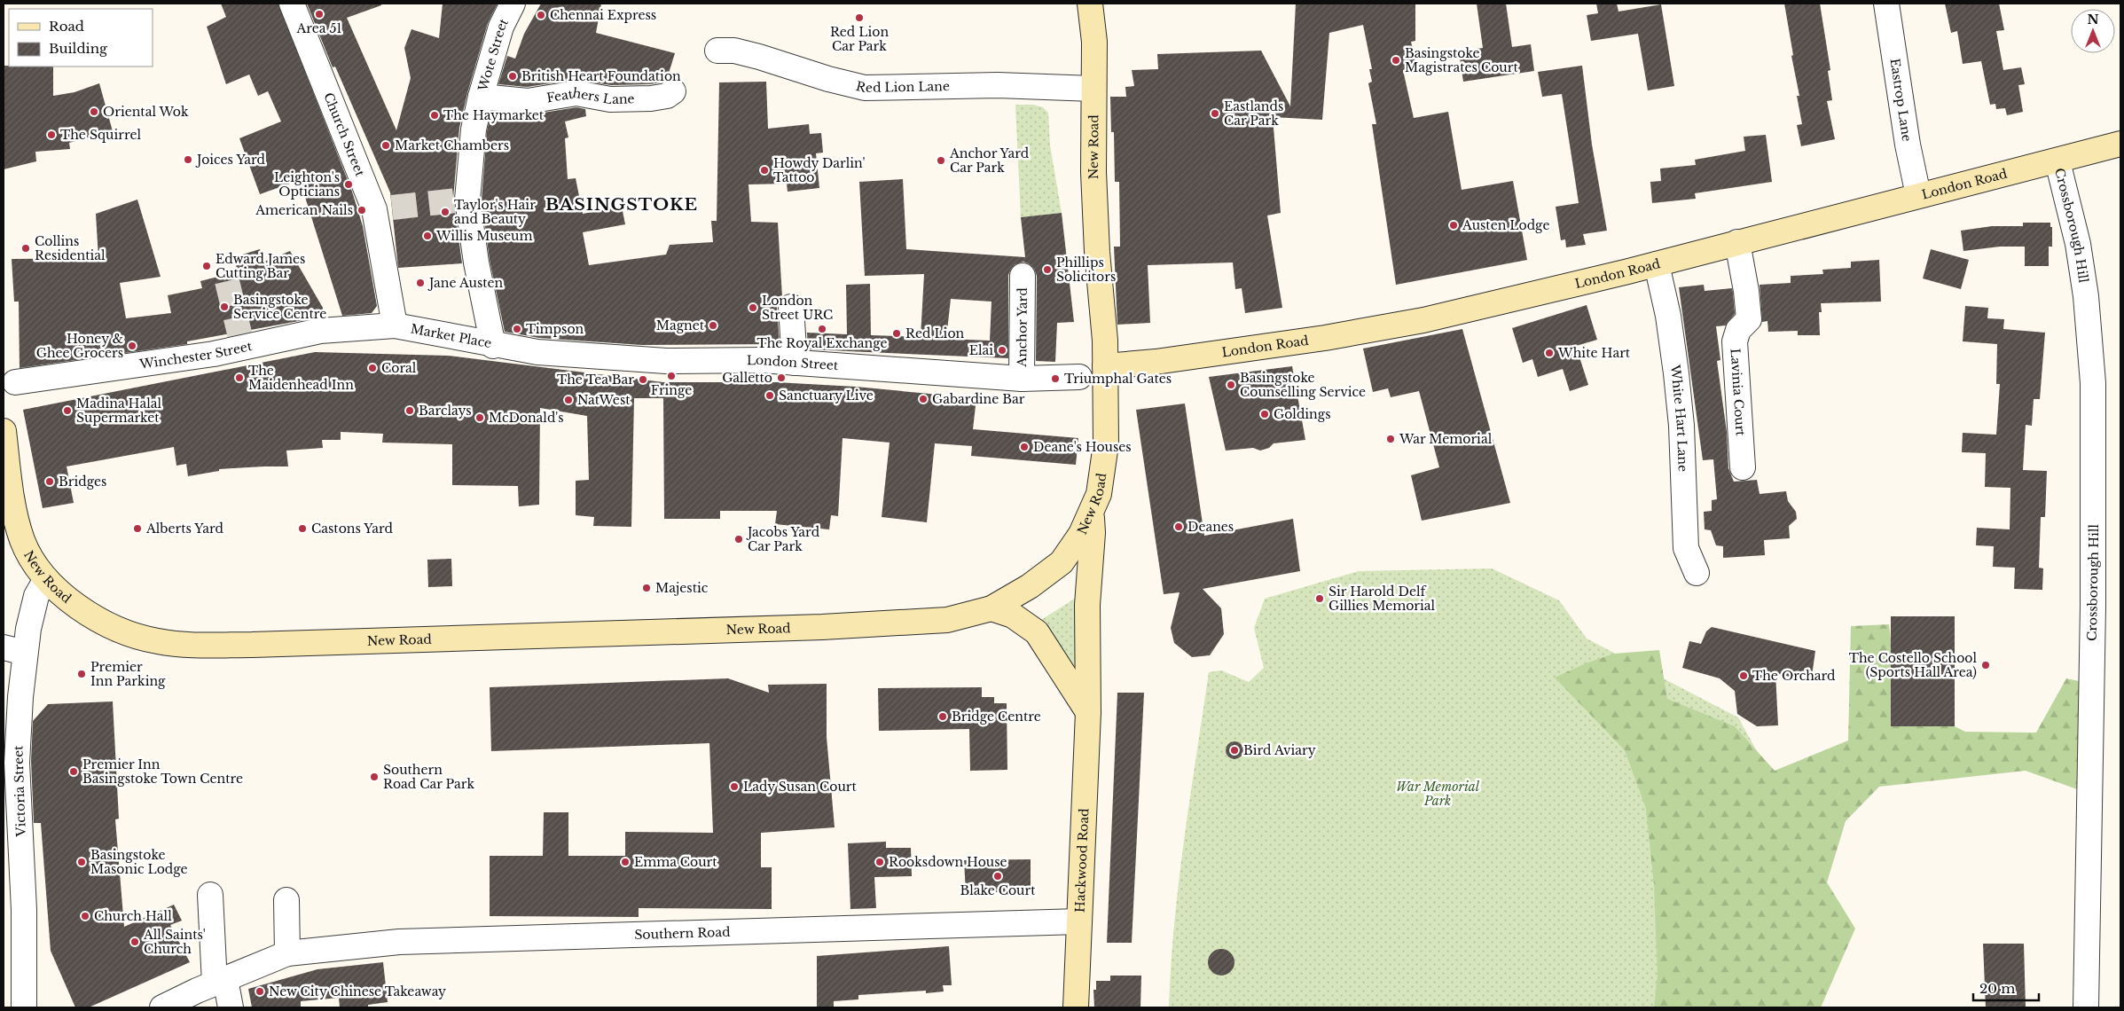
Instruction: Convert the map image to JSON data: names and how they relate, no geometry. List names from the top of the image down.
{
  "streets": {
    "street": [
      "Wote Street",
      "Red Lion Lane",
      "Feathers Lane",
      "Eastrop Lane",
      "Church Street",
      "New Road",
      "London Road",
      "Crossborough Hill",
      "Anchor Yard",
      "Market Place",
      "Winchester Street",
      "London Street",
      "Lavinia Court",
      "White Hart Lane",
      "Victoria Street",
      "Hackwood Road",
      "Southern Road"
    ]
  },
  "crossings": [
    ["Wote Street", "Feathers Lane"],
    ["Wote Street", "Market Place"],
    ["Wote Street", "London Street"],
    ["Red Lion Lane", "New Road"],
    ["Eastrop Lane", "London Road"],
    ["Church Street", "Market Place"],
    ["New Road", "London Road"],
    ["New Road", "Victoria Street"],
    ["New Road", "Hackwood Road"],
    ["London Road", "Crossborough Hill"],
    ["London Road", "Lavinia Court"],
    ["London Road", "White Hart Lane"],
    ["Anchor Yard", "London Street"],
    ["Market Place", "Winchester Street"],
    ["Market Place", "London Street"],
    ["Hackwood Road", "Southern Road"]
  ],
  "districts": ["BASINGSTOKE"],
  "parks": ["War Memorial Park"],
  "places": [
    "Area 51",
    "Chennai Express",
    "Red Lion Car Park",
    "Basingstoke Magistrates Court",
    "British Heart Foundation",
    "Oriental Wok",
    "Eastlands Car Park",
    "The Haymarket",
    "The Squirrel",
    "Market Chambers",
    "Joices Yard",
    "Anchor Yard Car Park",
    "Howdy Darlin' Tattoo",
    "Leighton's Opticians",
    "American Nails",
    "Taylor's Hair and Beauty",
    "Austen Lodge",
    "Willis Museum",
    "Collins Residential",
    "Edward James Cutting Bar",
    "Phillips Solicitors",
    "Jane Austen",
    "Basingstoke Service Centre",
    "London Street URC",
    "Magnet",
    "Timpson",
    "The Royal Exchange",
    "Red Lion",
    "Honey & Ghee Grocers",
    "Elai",
    "White Hart",
    "Coral",
    "Fringe",
    "The Maidenhead Inn",
    "Galletto",
    "Triumphal Gates",
    "The Tea Bar",
    "Basingstoke Counselling Service",
    "Sanctuary Live",
    "Gabardine Bar",
    "NatWest",
    "Madina Halal Supermarket",
    "Barclays",
    "Goldings",
    "McDonald's",
    "War Memorial",
    "Deane's Houses",
    "Bridges",
    "Deanes",
    "Alberts Yard",
    "Castons Yard",
    "Jacobs Yard Car Park",
    "Majestic",
    "Sir Harold Delf Gillies Memorial",
    "The Costello School (Sports Hall Area)",
    "Premier Inn Parking",
    "The Orchard",
    "Bridge Centre",
    "Bird Aviary",
    "Premier Inn Basingstoke Town Centre",
    "Southern Road Car Park",
    "Lady Susan Court",
    "Basingstoke Masonic Lodge",
    "Emma Court",
    "Rooksdown House",
    "Blake Court",
    "Church Hall",
    "All Saints' Church",
    "New City Chinese Takeaway"
  ],
  "legend": ["Road", "Building"],
  "scale_bar": "20 m",
  "north": "top"
}
